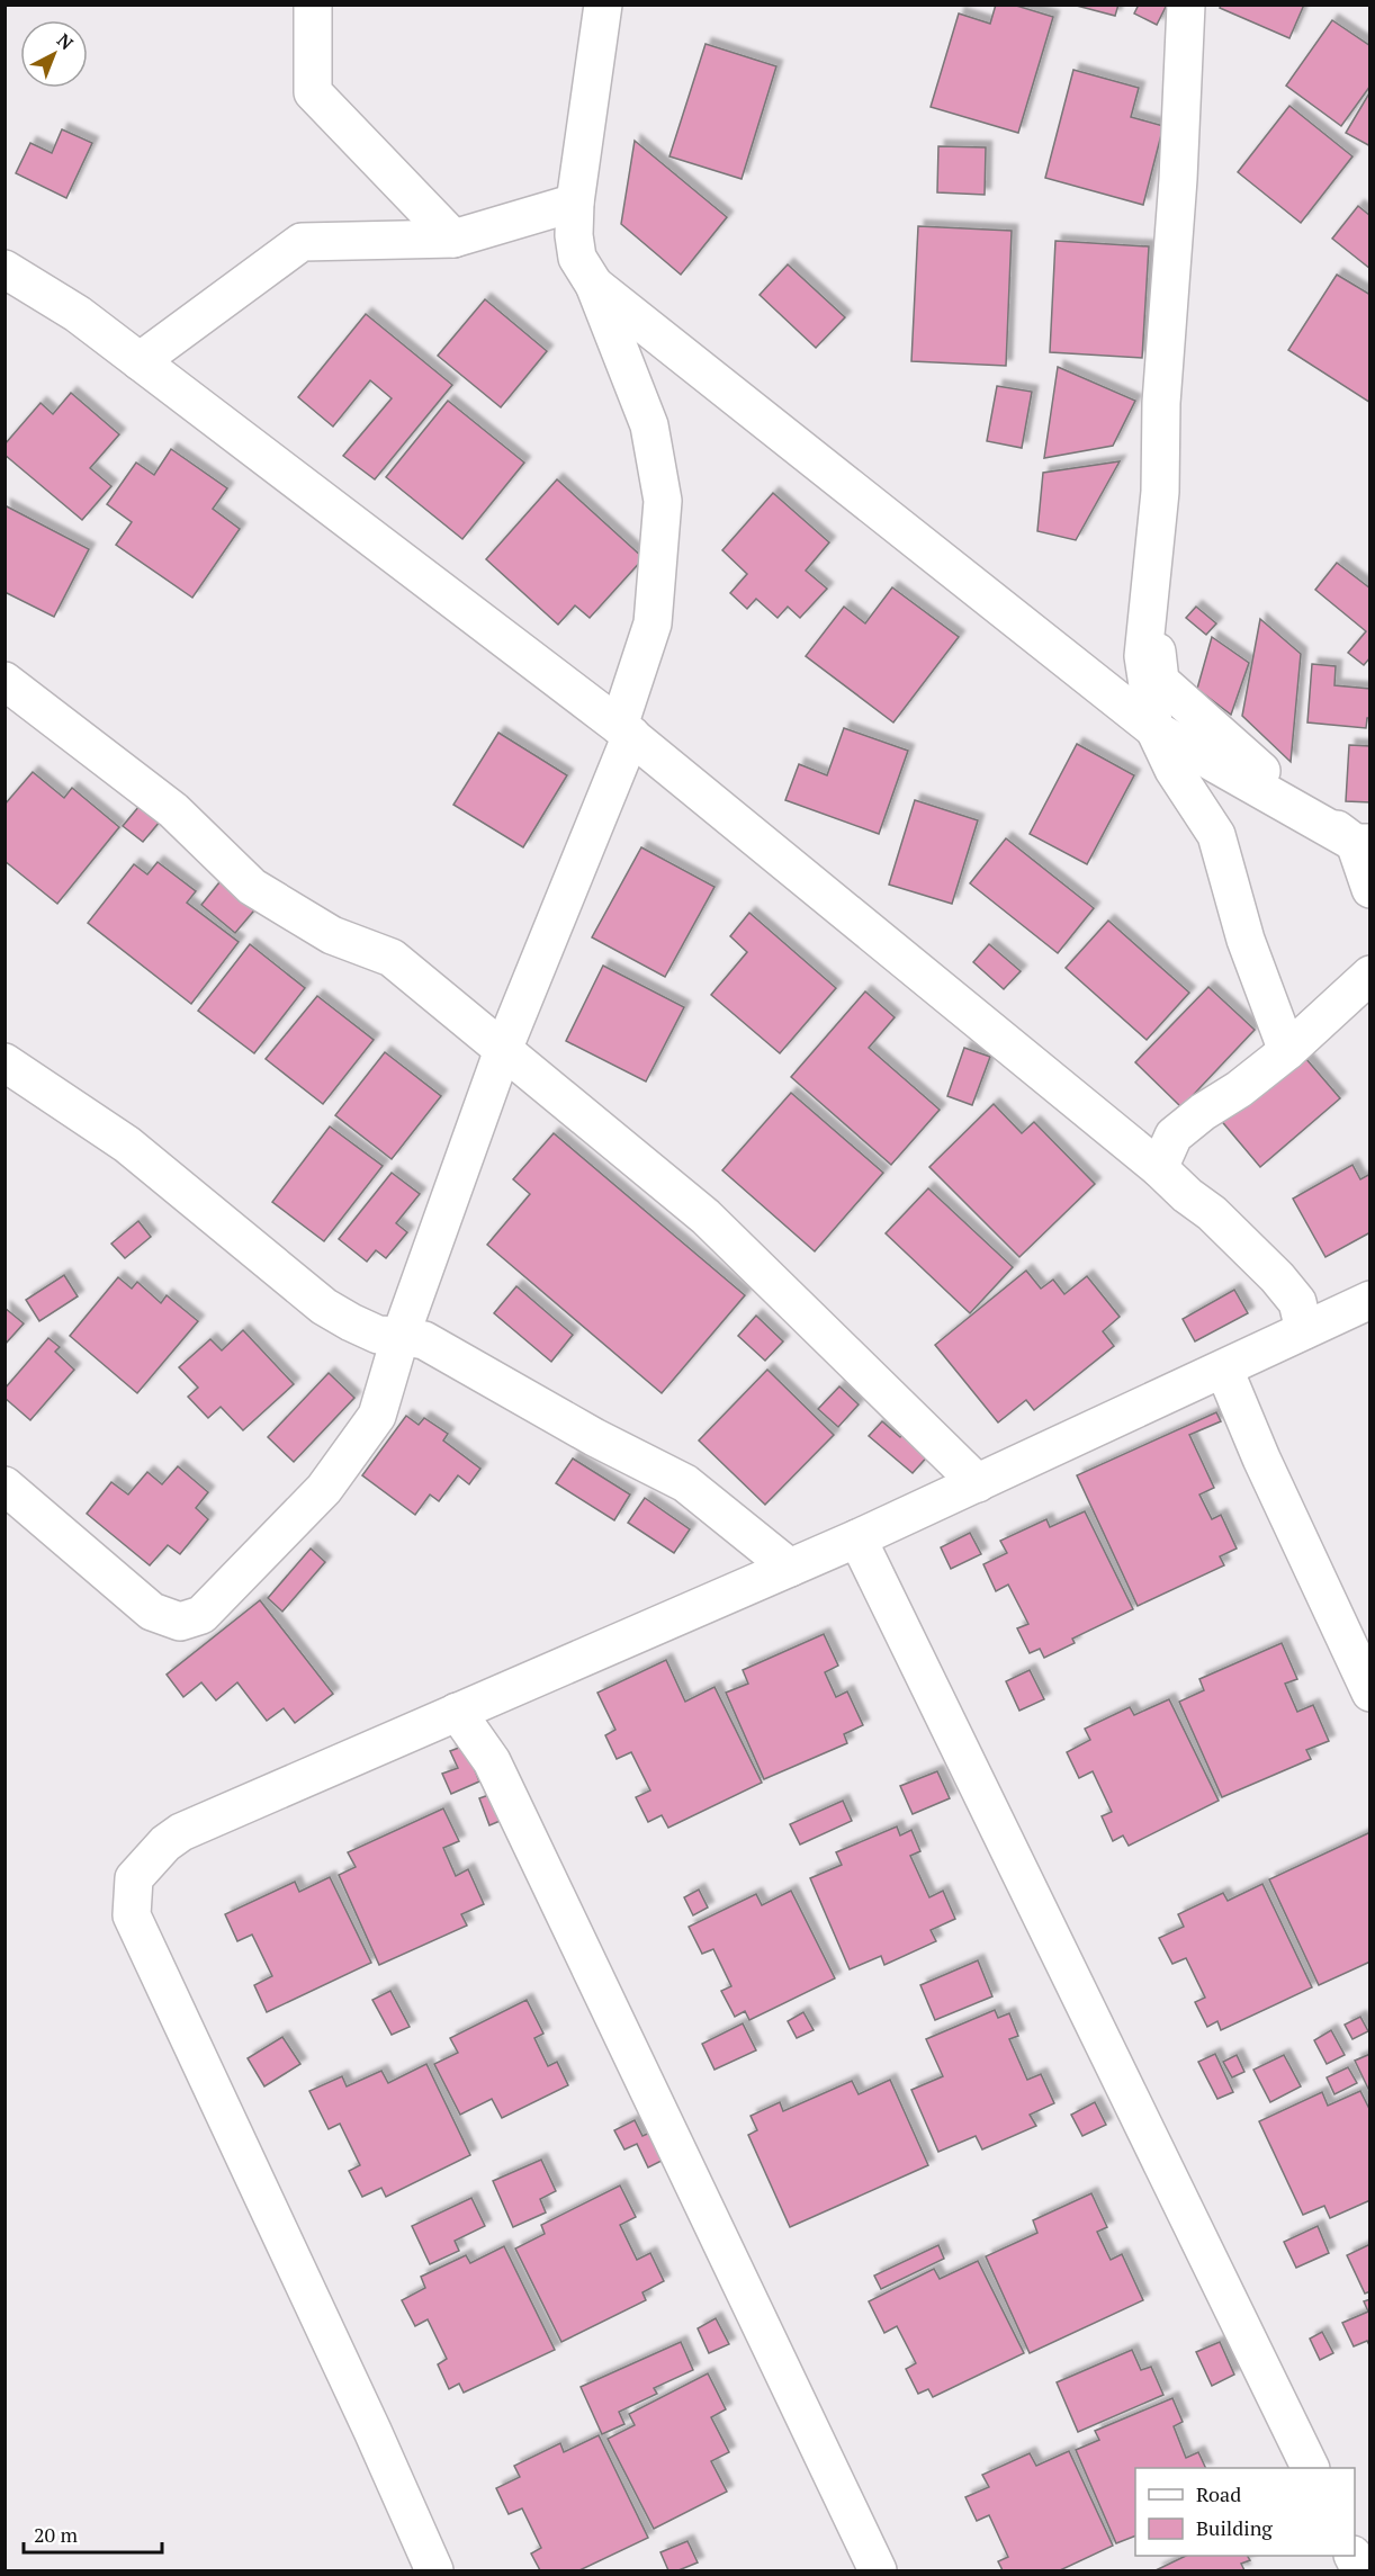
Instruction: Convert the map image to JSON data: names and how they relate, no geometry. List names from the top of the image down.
{
  "legend": ["Road", "Building"],
  "scale_bar": "20 m",
  "north": "top right"
}
